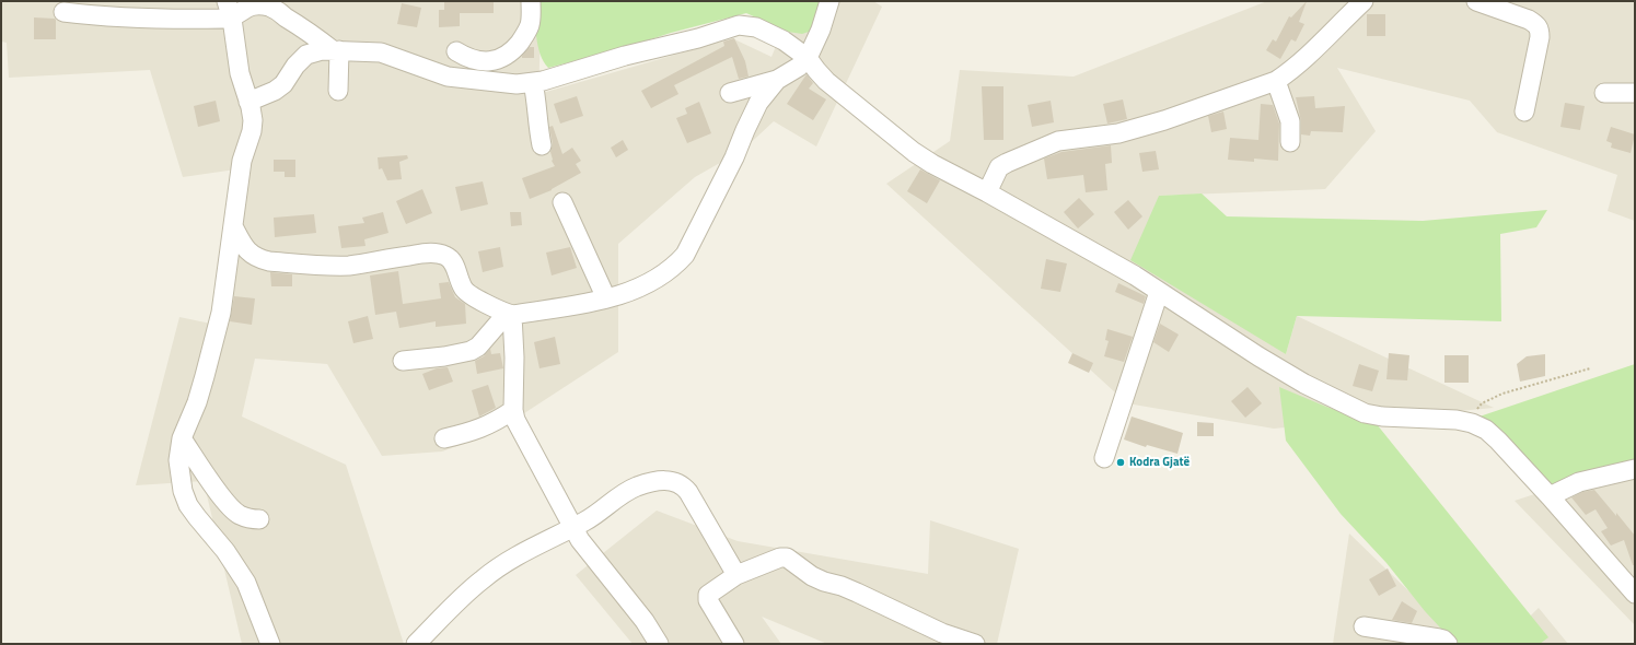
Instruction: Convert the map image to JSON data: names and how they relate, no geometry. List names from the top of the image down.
{
  "places": ["Kodra Gjatë"]
}
